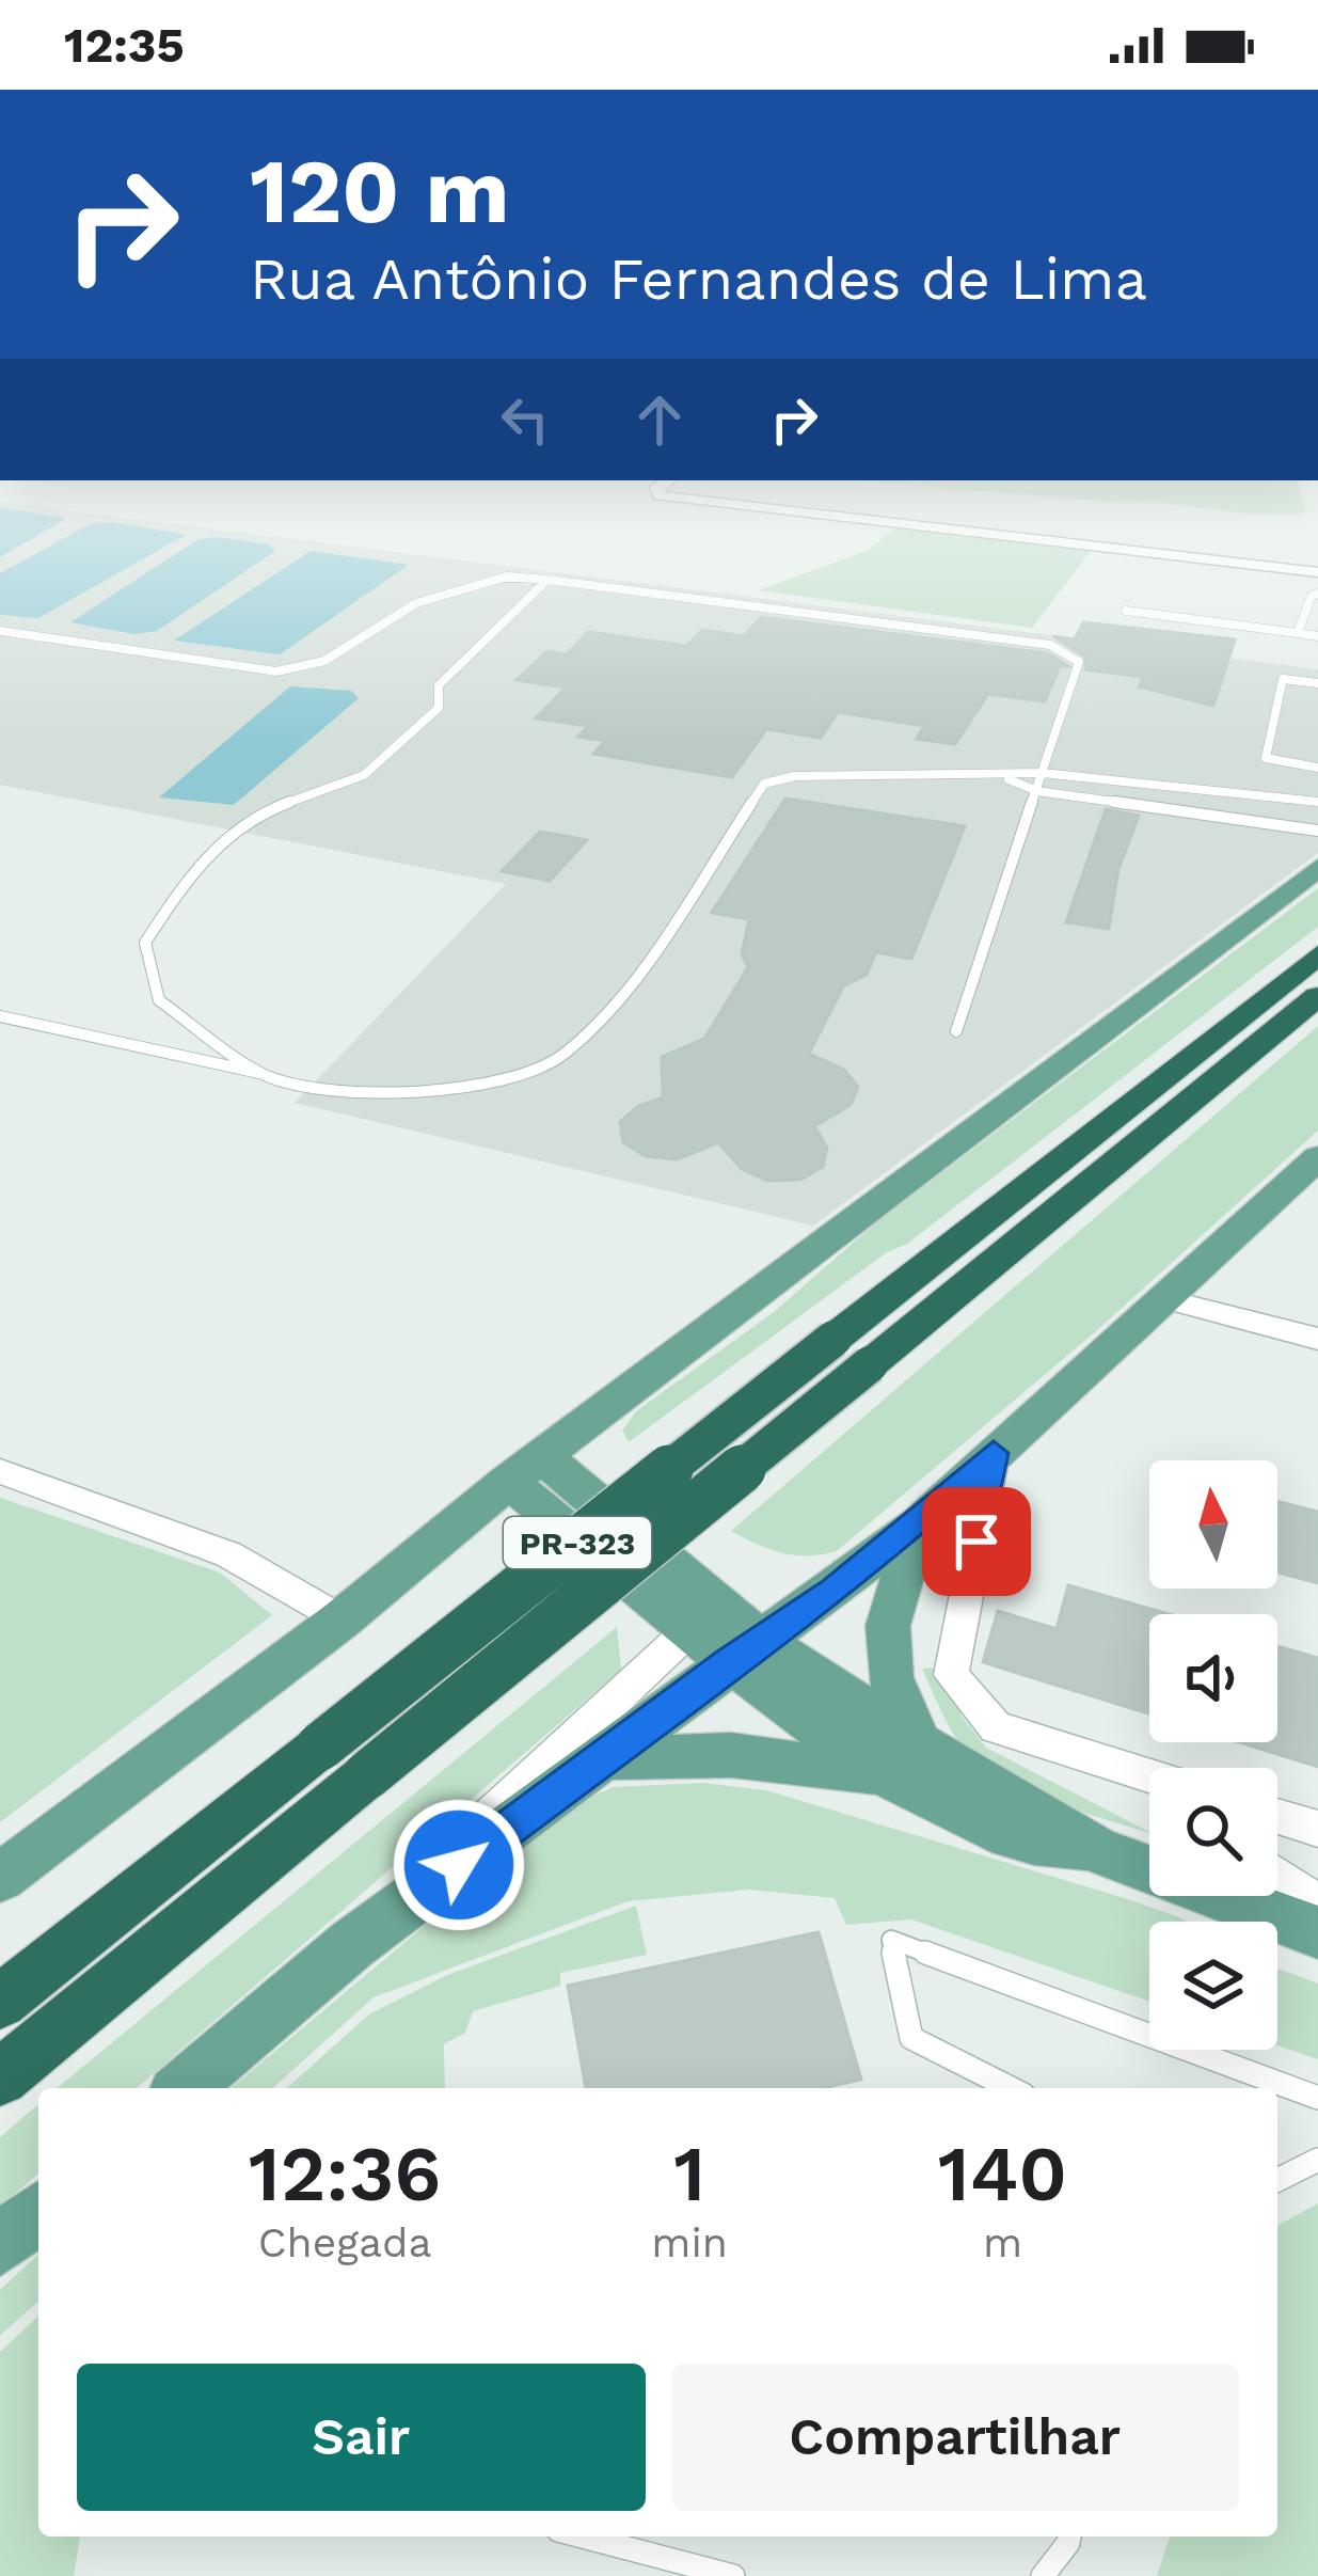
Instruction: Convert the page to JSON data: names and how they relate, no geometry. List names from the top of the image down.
{
  "streets": {
    "highway": ["PR-323"]
  },
  "north": "top",
  "page": {
    "status": "12:35",
    "turn": ["120 m", "Rua Antônio Fernandes de Lima"],
    "eta": [
      "12:36",
      "Chegada",
      "1",
      "min",
      "140",
      "m"
    ],
    "buttons": ["Sair", "Compartilhar"]
  }
}
